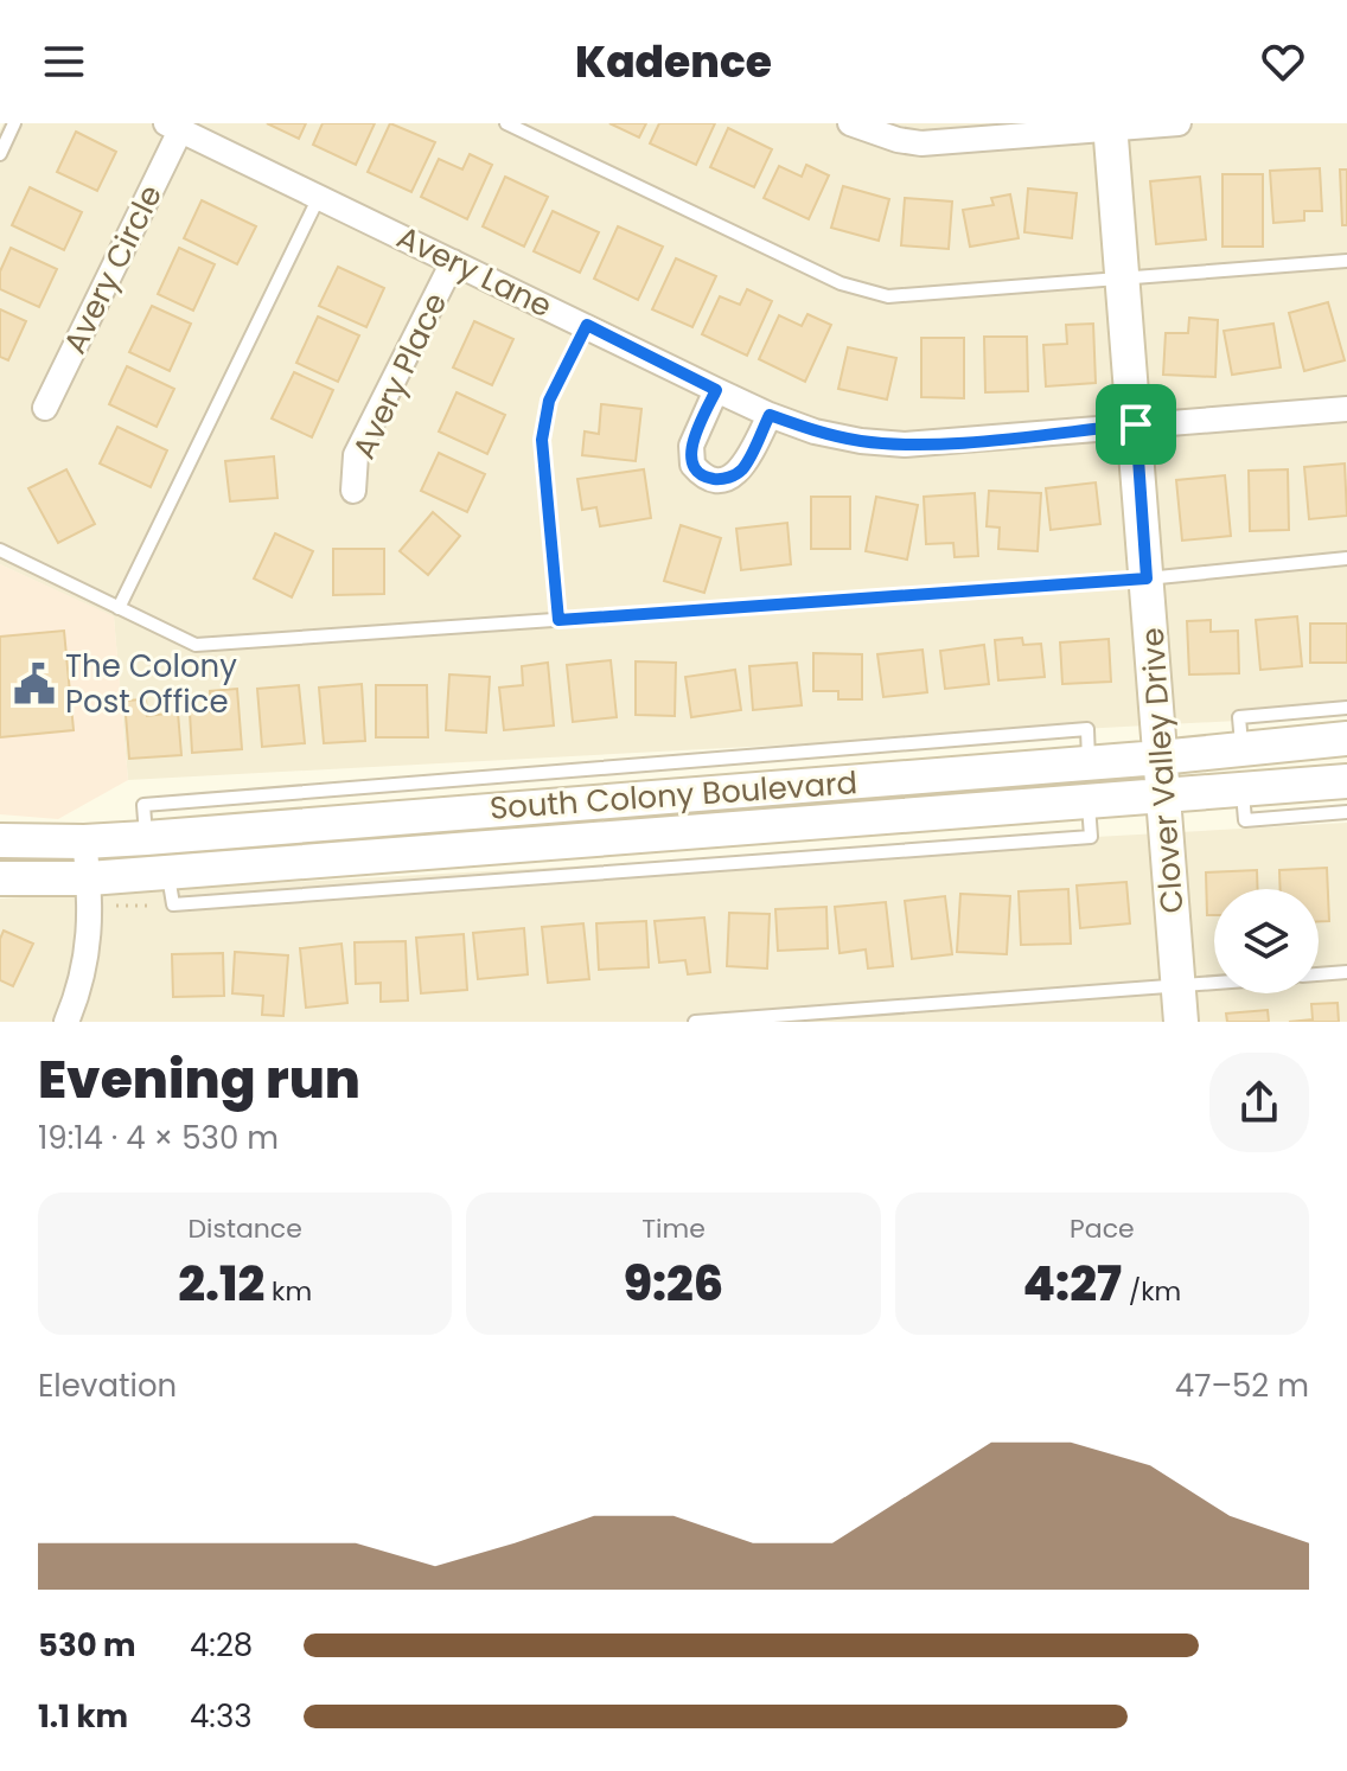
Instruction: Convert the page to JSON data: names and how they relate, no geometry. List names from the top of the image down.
{
  "streets": {
    "main road": ["Clover Valley Drive", "South Colony Boulevard"],
    "street": ["Avery Circle", "Avery Lane", "Avery Place"]
  },
  "crossings": [
    ["Avery Circle", "Avery Lane"],
    ["Avery Lane", "Avery Place"],
    ["Avery Lane", "Clover Valley Drive"],
    ["Clover Valley Drive", "South Colony Boulevard"]
  ],
  "places": {
    "public building": ["The Colony Post Office"]
  },
  "page": {
    "header": "Kadence",
    "heading": ["Evening run", "19:14 · 4 × 530 m"],
    "stats": [
      ["Distance", "2.12 km"],
      ["Time", "9:26"],
      ["Pace", "4:27 /km"]
    ],
    "chart": ["Elevation", "47–52 m"],
    "list": [
      {
        "name": "530 m",
        "note": "4:28"
      },
      {
        "name": "1.1 km",
        "note": "4:33"
      }
    ]
  }
}
